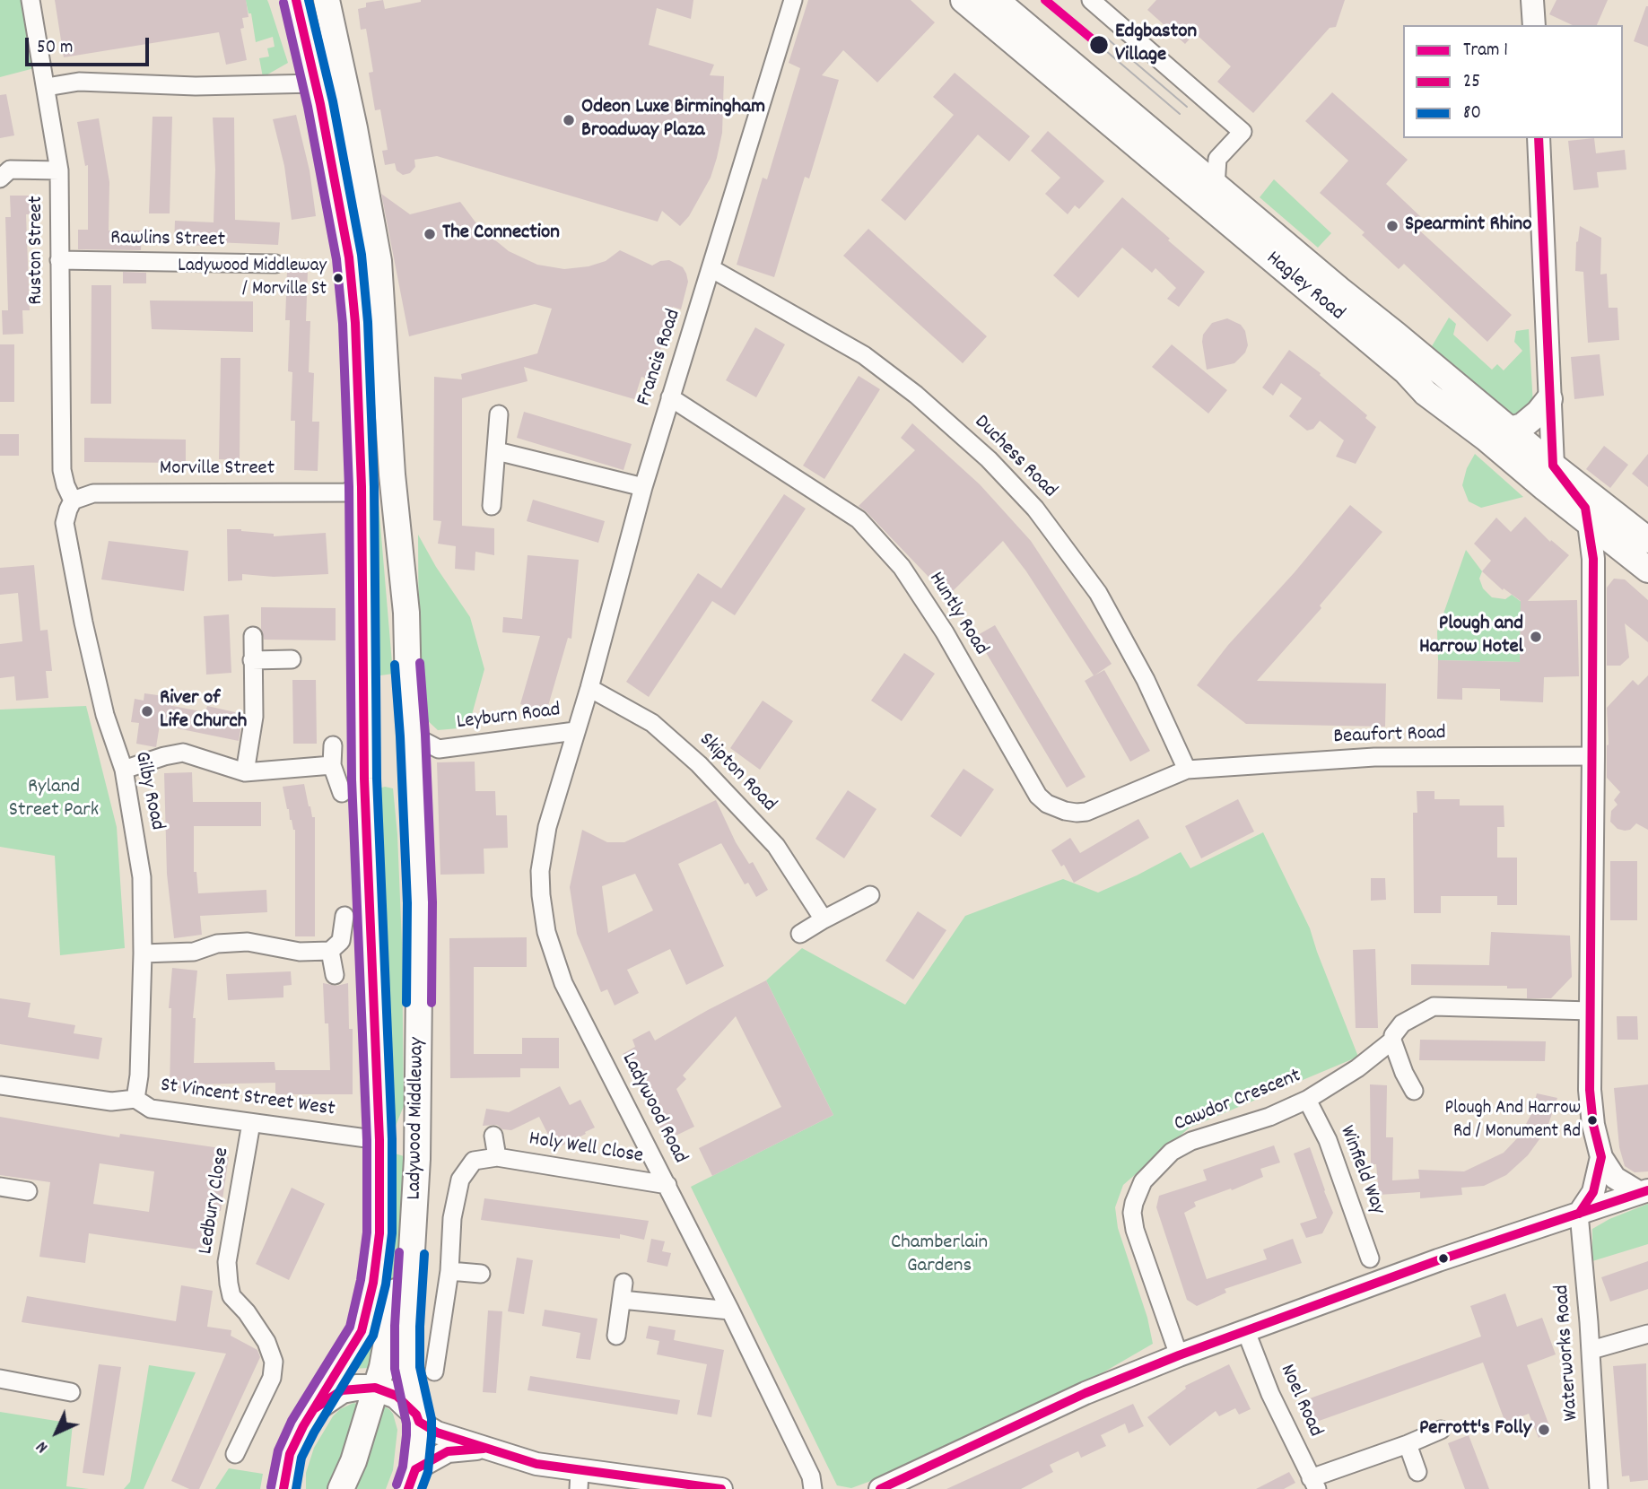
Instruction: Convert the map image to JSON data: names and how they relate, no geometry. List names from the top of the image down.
{
  "streets": {
    "highway": ["Hagley Road", "Ladywood Middleway"],
    "street": [
      "Rawlins Street",
      "Ruston Street",
      "Francis Road",
      "Duchess Road",
      "Morville Street",
      "Huntly Road",
      "Leyburn Road",
      "Beaufort Road",
      "Skipton Road",
      "Gilby Road",
      "St Vincent Street West",
      "Cawdor Crescent",
      "Ladywood Road",
      "Holy Well Close",
      "Winfield Way",
      "Ledbury Close",
      "Waterworks Road",
      "Noel Road"
    ]
  },
  "crossings": [
    ["Rawlins Street", "Ruston Street"],
    ["Ruston Street", "Morville Street"],
    ["Ruston Street", "Gilby Road"],
    ["Francis Road", "Duchess Road"],
    ["Francis Road", "Huntly Road"],
    ["Francis Road", "Leyburn Road"],
    ["Francis Road", "Skipton Road"],
    ["Francis Road", "Ladywood Road"],
    ["Duchess Road", "Huntly Road"],
    ["Duchess Road", "Beaufort Road"],
    ["Morville Street", "Gilby Road"],
    ["Morville Street", "Ladywood Middleway"],
    ["Huntly Road", "Beaufort Road"],
    ["Leyburn Road", "Ladywood Road"],
    ["Leyburn Road", "Ladywood Middleway"],
    ["Gilby Road", "St Vincent Street West"],
    ["St Vincent Street West", "Ladywood Middleway"],
    ["St Vincent Street West", "Ledbury Close"],
    ["Cawdor Crescent", "Winfield Way"],
    ["Ladywood Road", "Holy Well Close"]
  ],
  "parks": ["Ryland Street Park", "Chamberlain Gardens"],
  "places": [
    "Edgbaston Village",
    "Odeon Luxe Birmingham Broadway Plaza",
    "Spearmint Rhino",
    "The Connection",
    "Ladywood Middleway / Morville St",
    "Plough and Harrow Hotel",
    "River of Life Church",
    "Plough And Harrow Rd / Monument Rd",
    "Perrott's Folly"
  ],
  "lines": ["tram line 1", "transit line 25", "transit line 80"],
  "legend": ["Tram 1", "25", "80"],
  "scale_bar": "50 m",
  "north": "bottom left"
}
